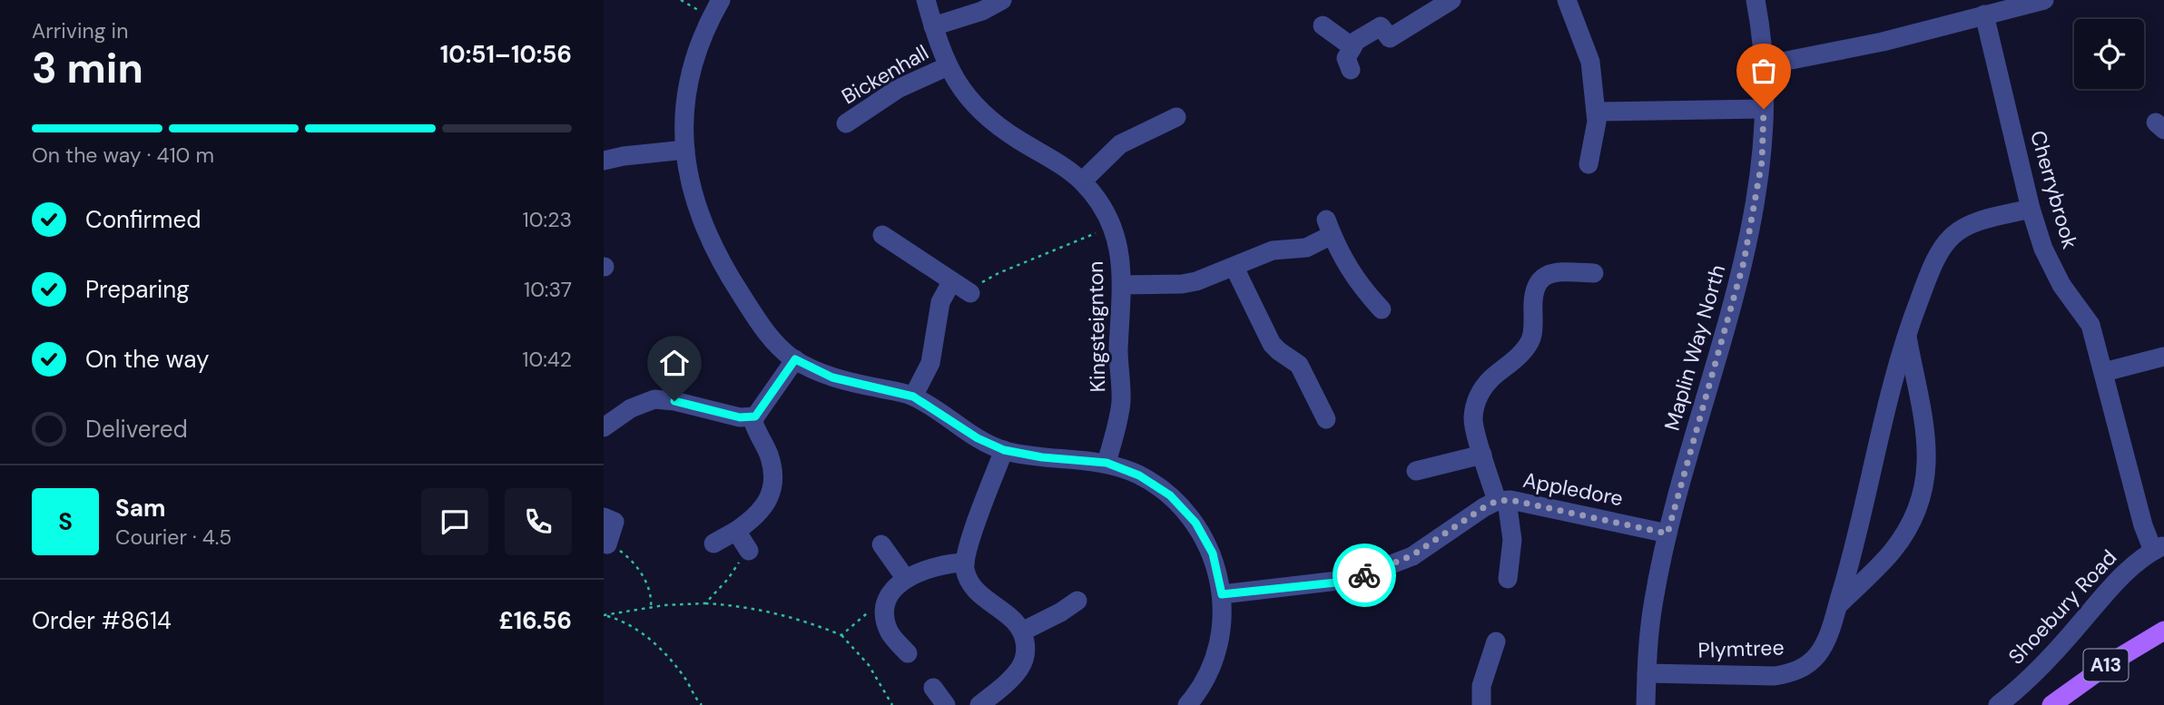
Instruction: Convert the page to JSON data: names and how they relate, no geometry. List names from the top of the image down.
{
  "streets": {
    "main road": ["A13"],
    "street": [
      "Bickenhall",
      "Cherrybrook",
      "Kingsteignton",
      "Maplin Way North",
      "Appledore",
      "Shoebury Road",
      "Plymtree"
    ]
  },
  "crossings": [
    ["Bickenhall", "Kingsteignton"],
    ["Cherrybrook", "Shoebury Road"],
    ["Cherrybrook", "Plymtree"],
    ["Maplin Way North", "Appledore"],
    ["Maplin Way North", "Plymtree"]
  ],
  "page": {
    "heading": ["3 min", "Arriving in", "10:51–10:56"],
    "panel": [
      "Sam",
      "Courier · 4.5",
      "Order #8614",
      "£16.56"
    ],
    "bar": "On the way · 410 m",
    "list": [
      ["Confirmed", "10:23"],
      ["Preparing", "10:37"],
      ["On the way", "10:42"],
      "Delivered"
    ],
    "round": "S"
  }
}
